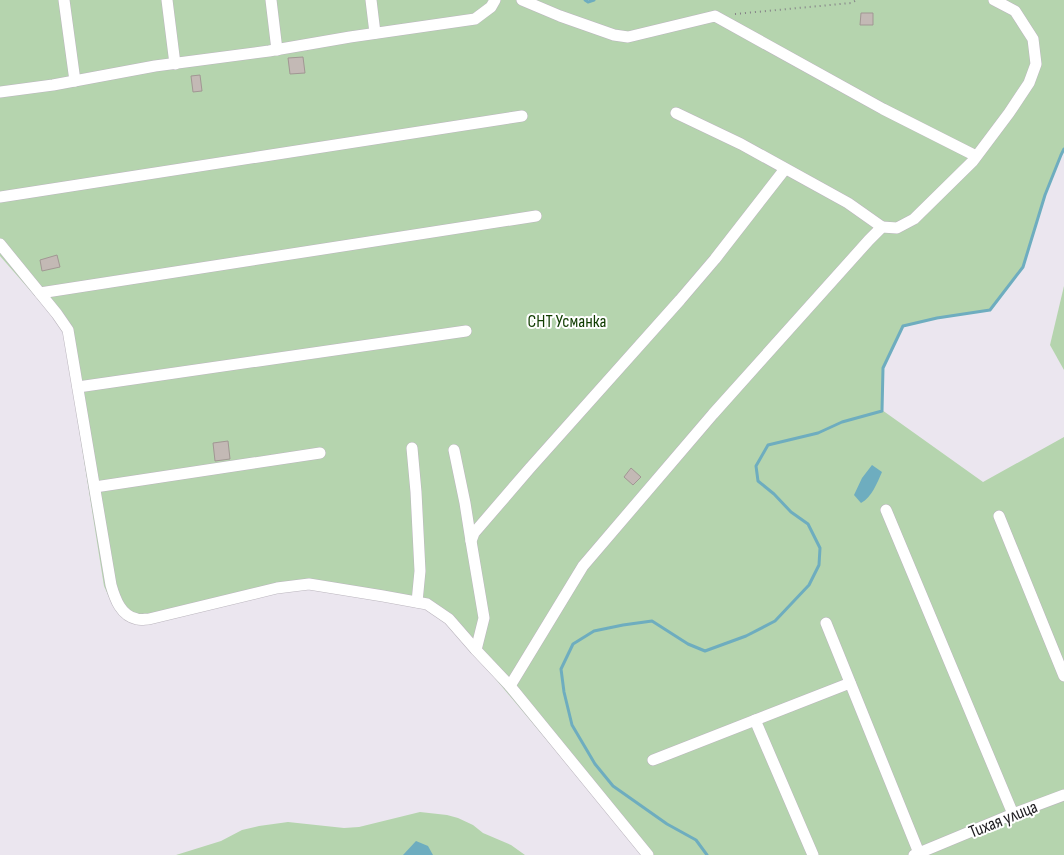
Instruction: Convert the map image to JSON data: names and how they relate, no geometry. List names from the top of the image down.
{
  "streets": {
    "street": ["Тихая улица"]
  },
  "parks": ["СНТ Усманка"]
}
